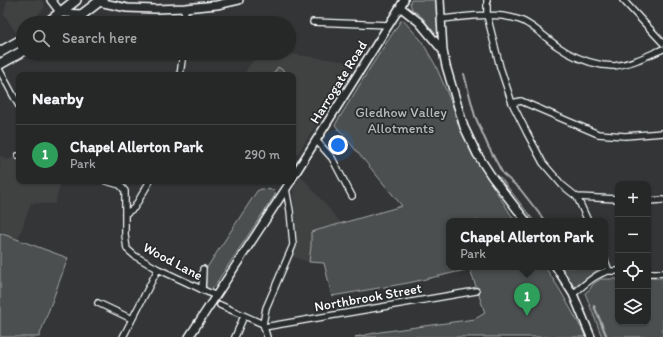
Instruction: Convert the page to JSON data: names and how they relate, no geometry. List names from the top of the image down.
{
  "streets": {
    "street": ["Harrogate Road", "Wood Lane", "Northbrook Street"]
  },
  "parks": ["Gledhow Valley Allotments"],
  "page": {
    "search": "Search here",
    "heading": "Nearby",
    "list": [
      {
        "mark": "1",
        "name": "Chapel Allerton Park",
        "note": "Park",
        "value": "290 m"
      }
    ],
    "map_buttons": ["+", "−"],
    "popup": ["Chapel Allerton Park", "Park"],
    "pins": "1"
  }
}
